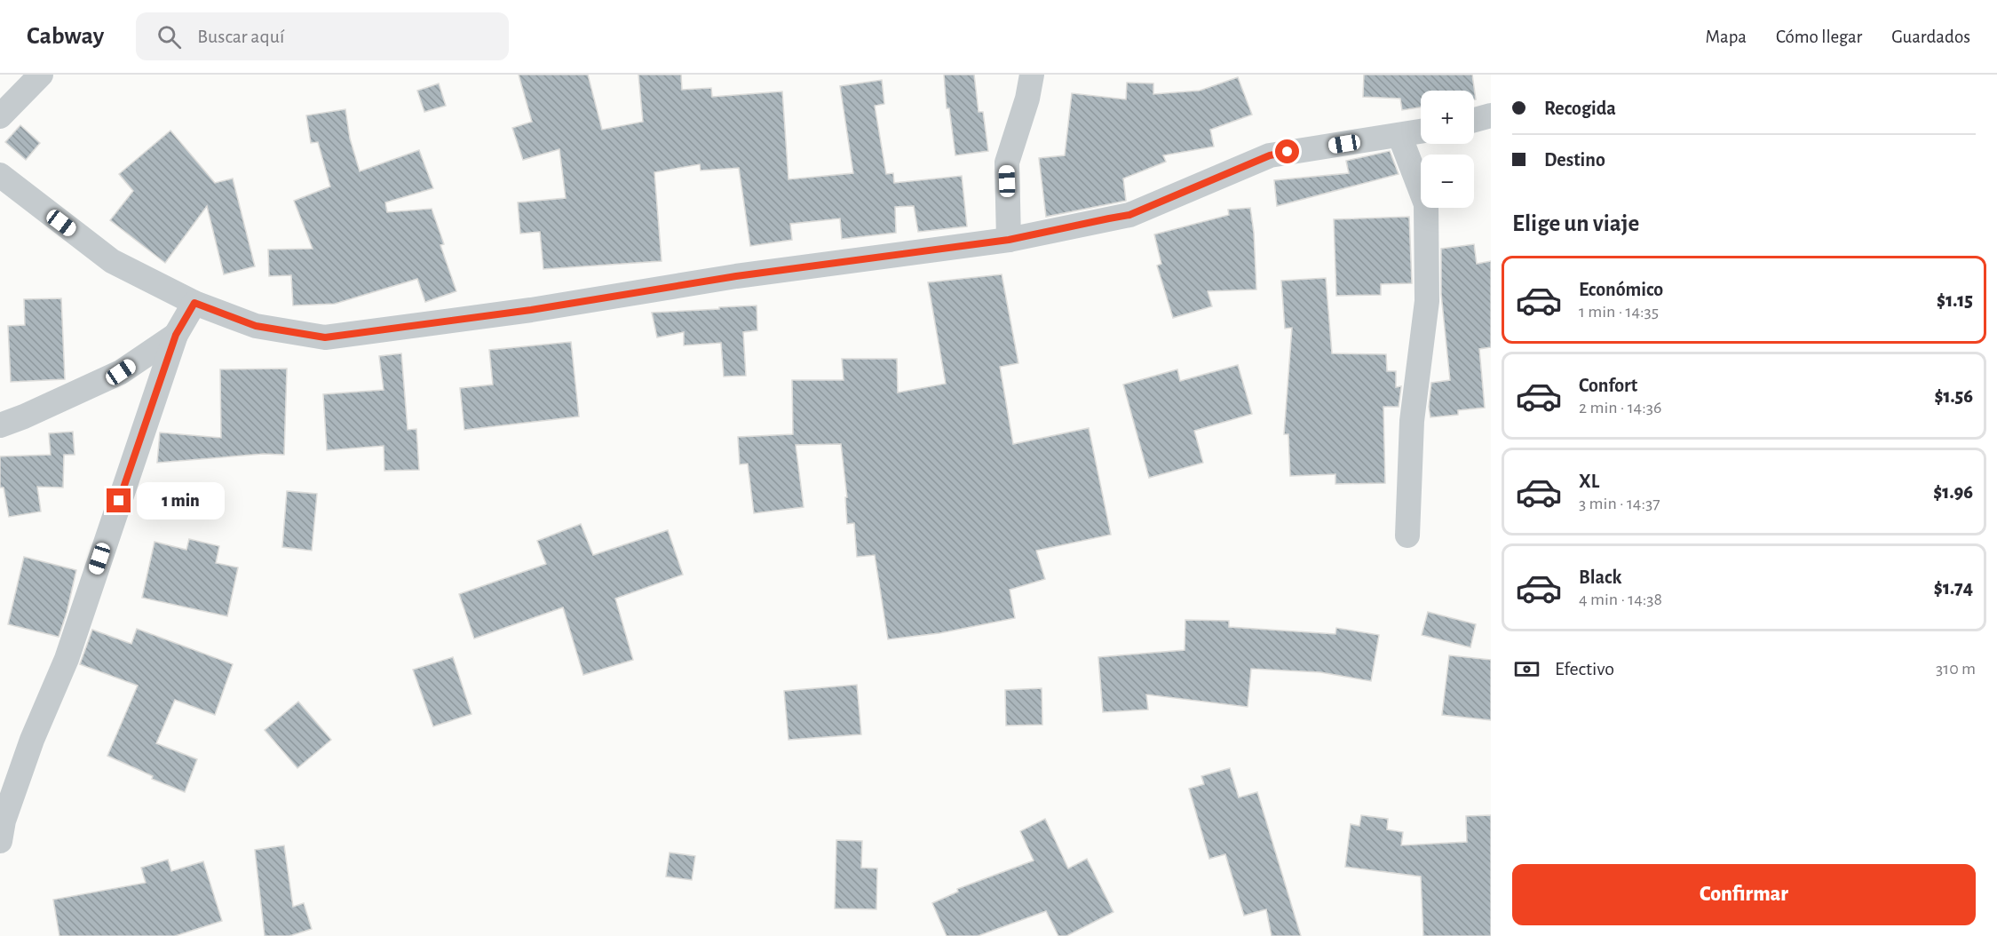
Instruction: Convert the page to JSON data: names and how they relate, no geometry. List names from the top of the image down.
{
  "page": {
    "header": "Cabway",
    "search": "Buscar aquí",
    "nav": ["Mapa", "Cómo llegar", "Guardados"],
    "banner": ["Recogida", "Destino"],
    "map_buttons": ["+", "−"],
    "heading": "Elige un viaje",
    "list": [
      {
        "name": "Económico",
        "note": "1 min · 14:35",
        "value": "$1.15"
      },
      {
        "name": "Confort",
        "note": "2 min · 14:36",
        "value": "$1.56"
      },
      {
        "name": "XL",
        "note": "3 min · 14:37",
        "value": "$1.96"
      },
      {
        "name": "Black",
        "note": "4 min · 14:38",
        "value": "$1.74"
      }
    ],
    "bubble": "1 min",
    "pay": ["Efectivo", "310 m"],
    "buttons": "Confirmar"
  }
}
